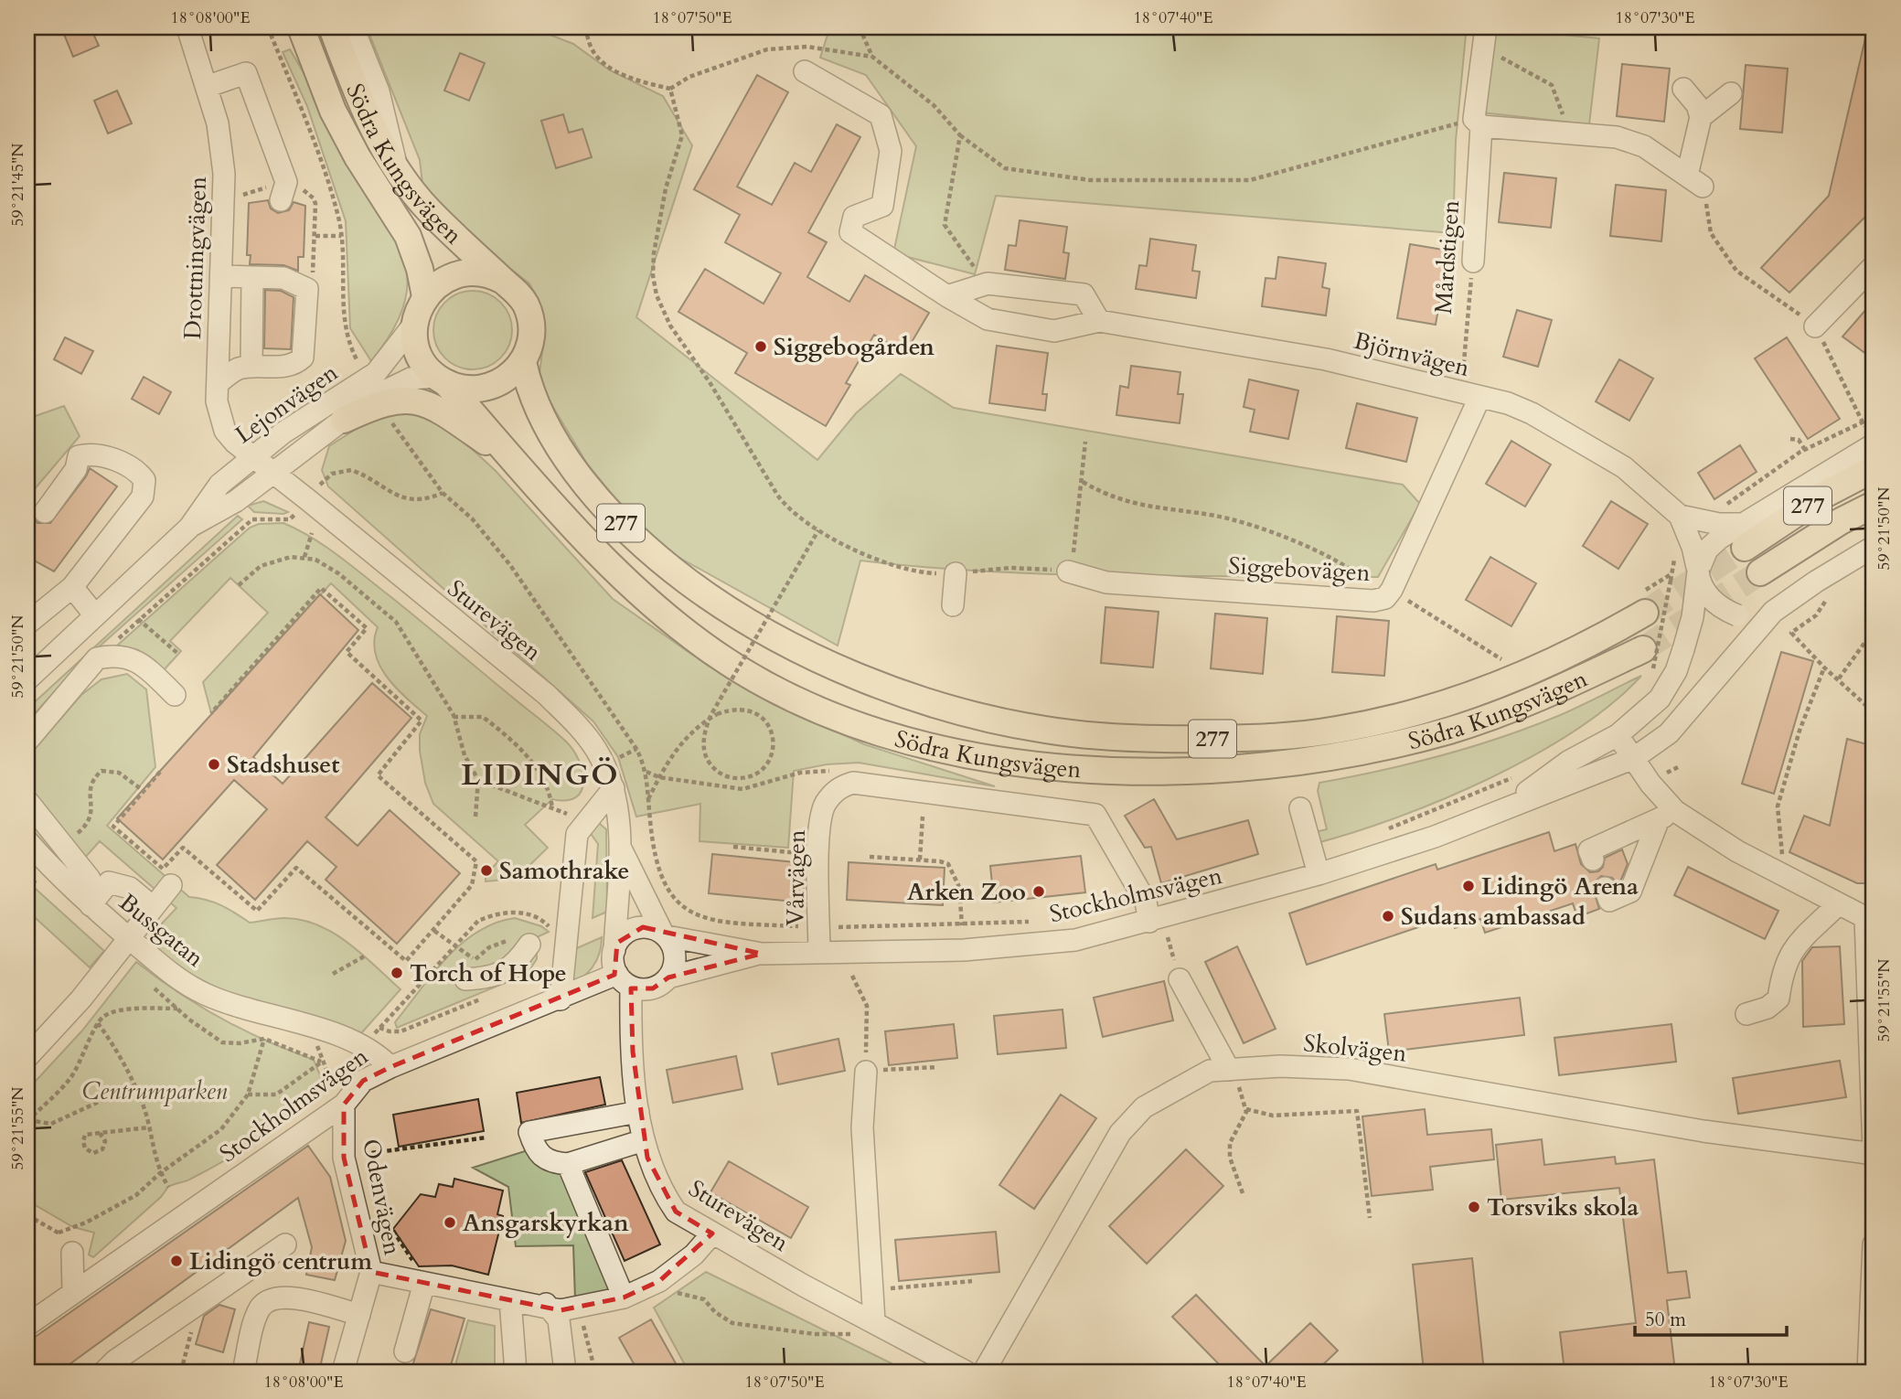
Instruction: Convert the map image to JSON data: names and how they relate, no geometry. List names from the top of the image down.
{
  "streets": {
    "main road": ["Södra Kungsvägen", "277"],
    "street": [
      "Mårdstigen",
      "Drottningvägen",
      "Björnvägen",
      "Lejonvägen",
      "Siggebovägen",
      "Sturevägen",
      "Vårvägen",
      "Stockholmsvägen",
      "Bussgatan",
      "Skolvägen",
      "Odenvägen"
    ]
  },
  "crossings": [
    ["Södra Kungsvägen", "Lejonvägen"],
    ["Mårdstigen", "Björnvägen"],
    ["Mårdstigen", "Siggebovägen"],
    ["Drottningvägen", "Lejonvägen"],
    ["Drottningvägen", "Sturevägen"],
    ["Björnvägen", "277"],
    ["Björnvägen", "Siggebovägen"],
    ["Björnvägen", "Stockholmsvägen"],
    ["Lejonvägen", "Sturevägen"],
    ["Sturevägen", "Stockholmsvägen"],
    ["Vårvägen", "Stockholmsvägen"],
    ["Stockholmsvägen", "Bussgatan"],
    ["Stockholmsvägen", "Odenvägen"]
  ],
  "districts": ["LIDINGÖ"],
  "parks": ["Centrumparken"],
  "places": [
    "Siggebogården",
    "Stadshuset",
    "Samothrake",
    "Lidingö Arena",
    "Arken Zoo",
    "Sudans ambassad",
    "Torch of Hope",
    "Torsviks skola",
    "Ansgarskyrkan",
    "Lidingö centrum"
  ],
  "scale_bar": "50 m",
  "coordinates": [
    "18°08'00\"E",
    "18°07'50\"E",
    "18°07'40\"E",
    "18°07'30\"E",
    "59°21'45\"N",
    "59°21'50\"N",
    "59°21'55\"N"
  ]
}
